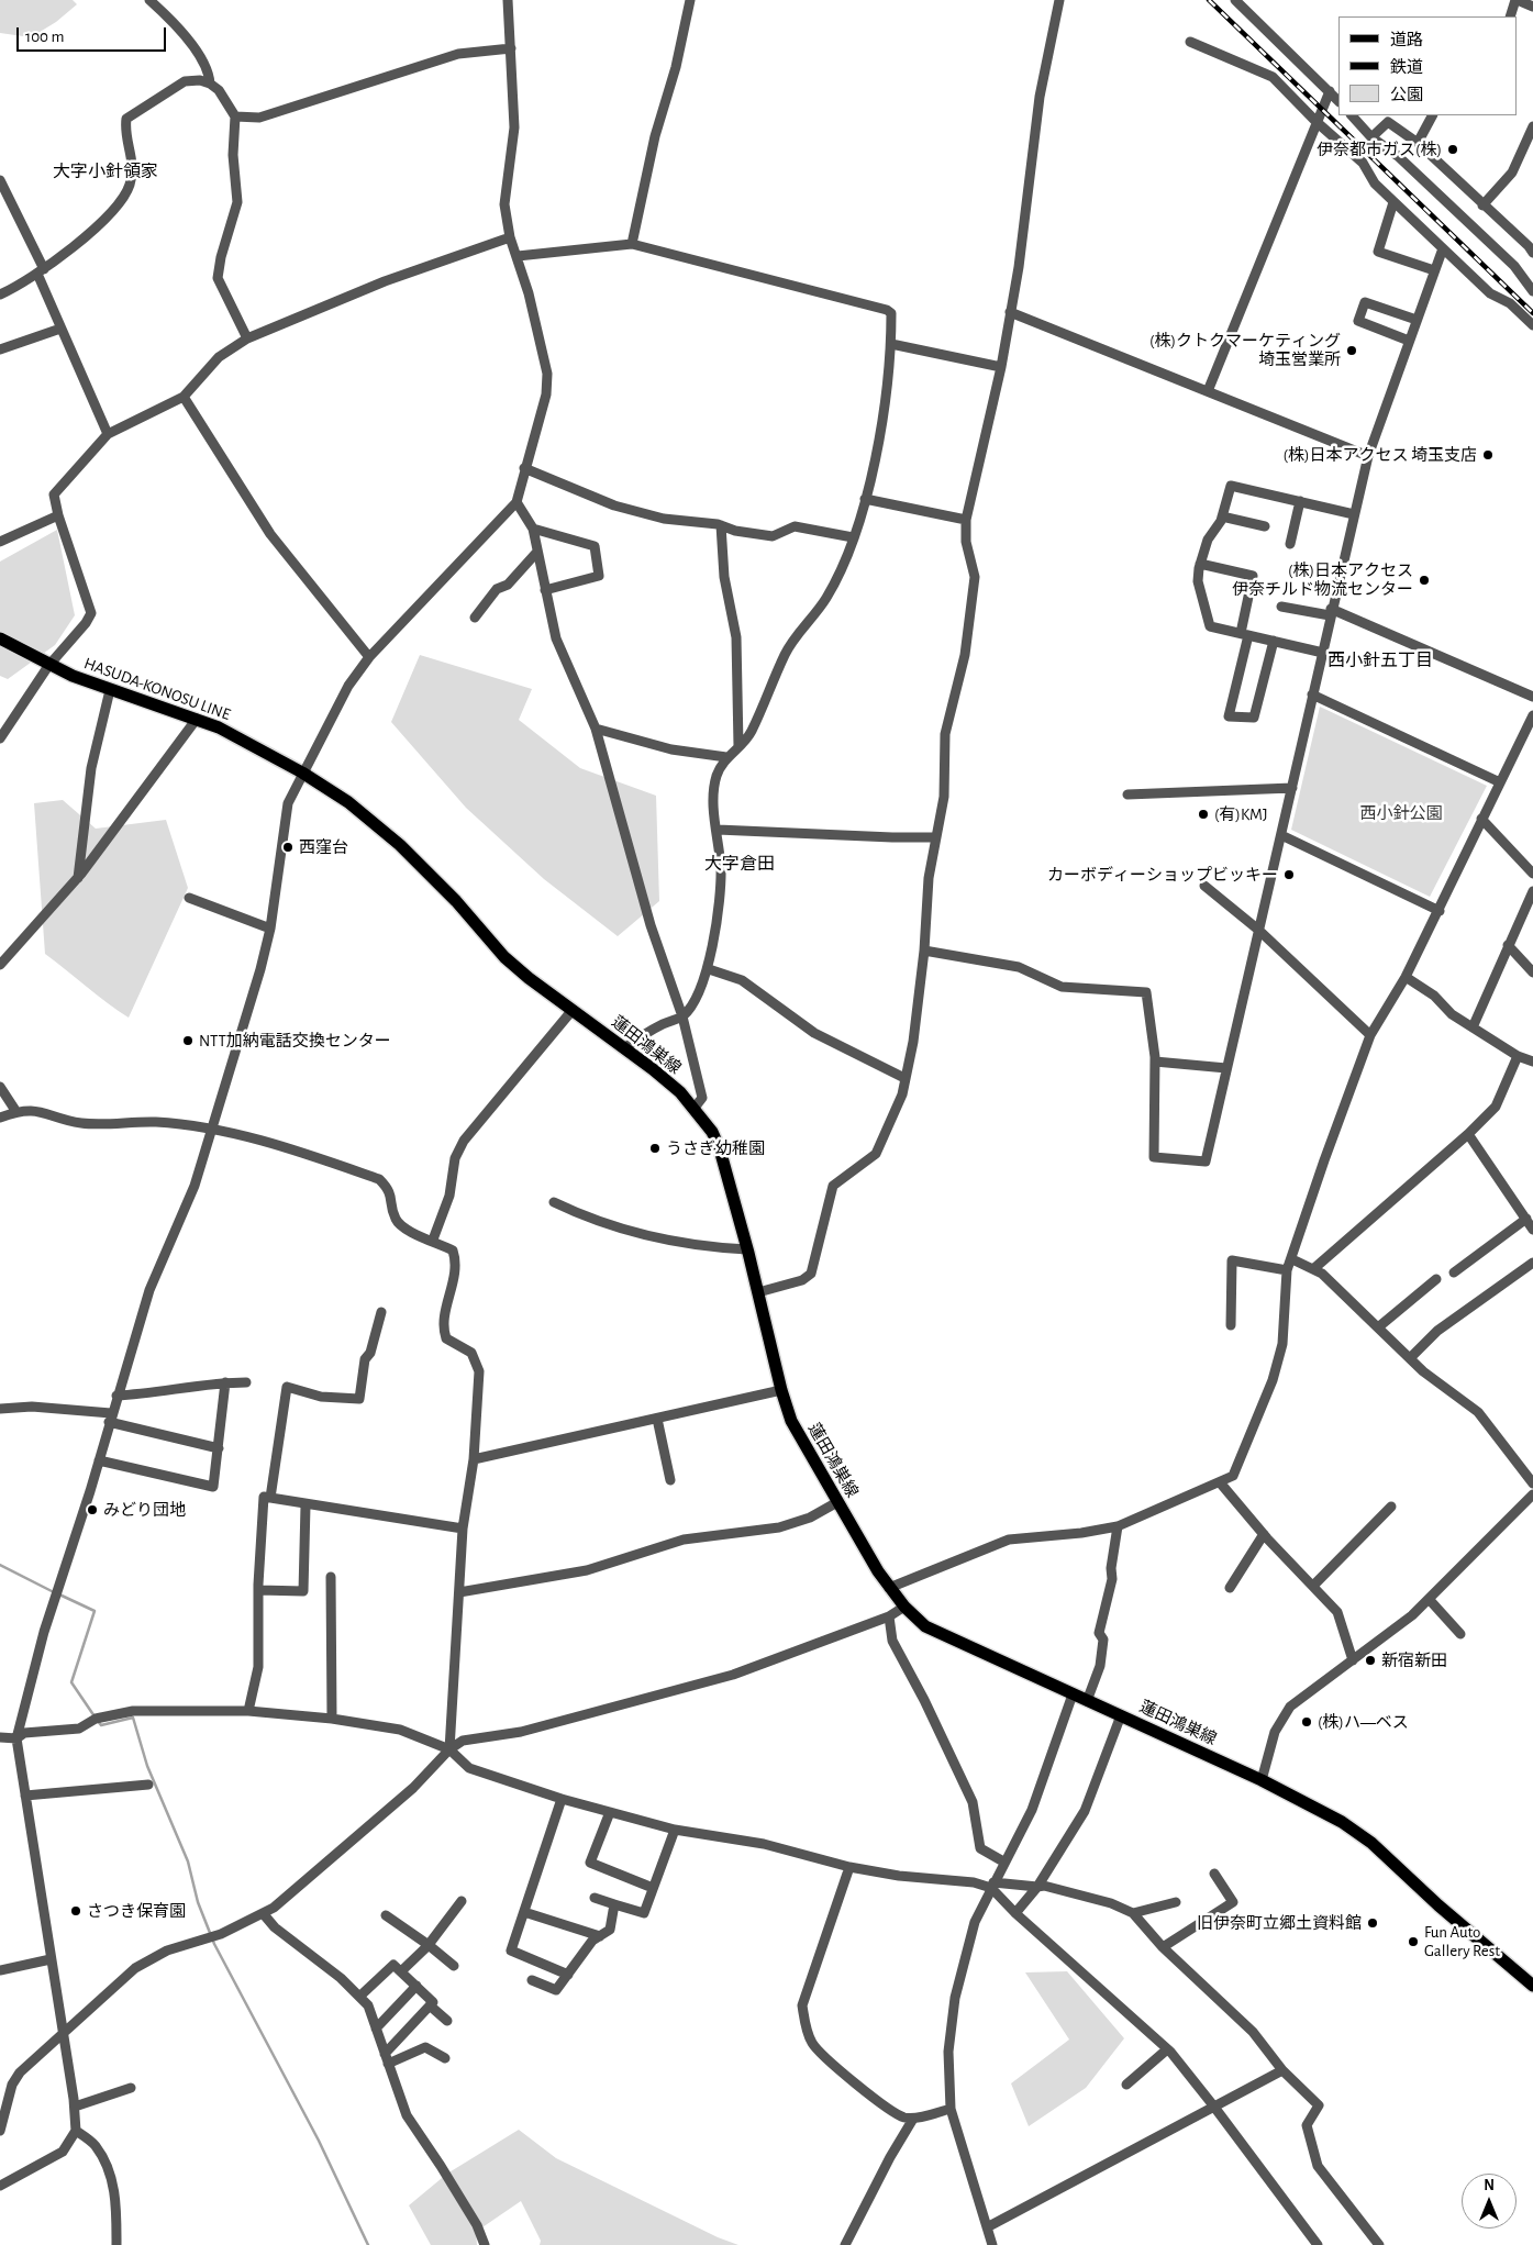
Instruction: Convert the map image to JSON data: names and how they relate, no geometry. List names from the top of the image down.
{
  "streets": {
    "main road": ["HASUDA-KONOSU LINE", "蓮田鴻巣線"]
  },
  "crossings": [
    ["HASUDA-KONOSU LINE", "蓮田鴻巣線"]
  ],
  "districts": ["大字小針領家", "西小針五丁目", "大字倉田"],
  "parks": ["西小針公園"],
  "places": [
    "伊奈都市ガス(株)",
    "(株)クトクマーケティング 埼玉営業所",
    "(株)日本アクセス 埼玉支店",
    "(株)日本アクセス 伊奈チルド物流センター",
    "(有)KMJ",
    "西窪台",
    "カーボディーショップビッキー",
    "NTT加納電話交換センター",
    "うさぎ幼稚園",
    "みどり団地",
    "新宿新田",
    "(株)ハ―ベス",
    "さつき保育園",
    "旧伊奈町立郷土資料館",
    "Fun Auto Gallery Rest"
  ],
  "legend": ["道路", "鉄道", "公園"],
  "scale_bar": "100 m",
  "north": "top"
}
